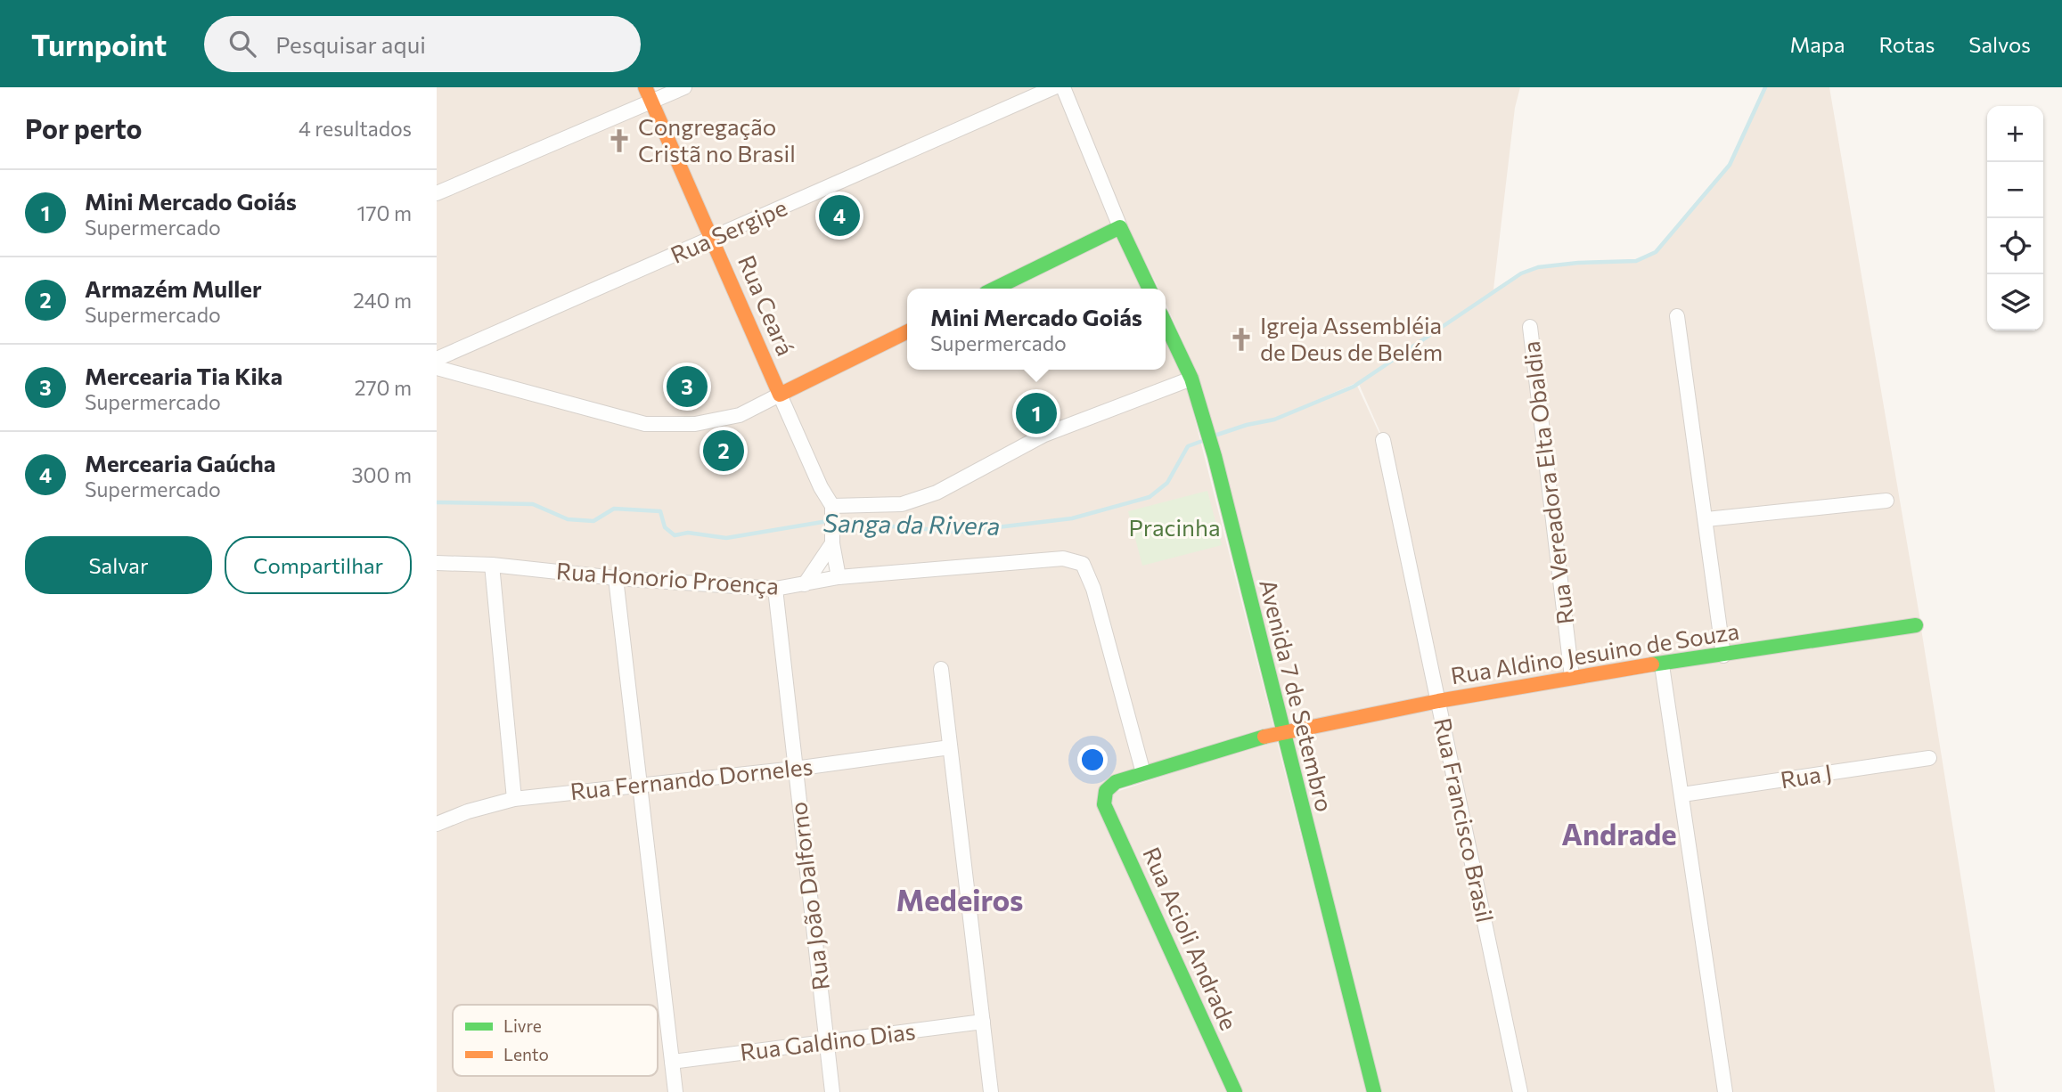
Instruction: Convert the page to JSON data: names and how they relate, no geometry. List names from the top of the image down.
{
  "streets": {
    "street": [
      "Rua Sergipe",
      "Rua Ceará",
      "Rua Vereadora Elta Obaldia",
      "Rua Honorio Proença",
      "Rua Aldino Jesuino de Souza",
      "Avenida 7 de Setembro",
      "Rua J",
      "Rua Fernando Dorneles",
      "Rua Francisco Brasil",
      "Rua João Dalforno",
      "Rua Acioli Andrade",
      "Rua Galdino Dias"
    ]
  },
  "crossings": [
    ["Rua Sergipe", "Rua Ceará"],
    ["Rua Ceará", "Rua Honorio Proença"],
    ["Rua Vereadora Elta Obaldia", "Rua Aldino Jesuino de Souza"],
    ["Rua Honorio Proença", "Rua Aldino Jesuino de Souza"],
    ["Rua Honorio Proença", "Rua João Dalforno"],
    ["Rua Aldino Jesuino de Souza", "Avenida 7 de Setembro"],
    ["Rua Aldino Jesuino de Souza", "Rua Francisco Brasil"],
    ["Rua Aldino Jesuino de Souza", "Rua Acioli Andrade"],
    ["Rua Fernando Dorneles", "Rua João Dalforno"],
    ["Rua João Dalforno", "Rua Galdino Dias"]
  ],
  "districts": ["Andrade", "Medeiros"],
  "water": ["Sanga da Rivera"],
  "parks": ["Pracinha"],
  "places": {
    "church": ["Congregação Cristã no Brasil", "Igreja Assembléia de Deus de Belém"]
  },
  "legend": ["Livre", "Lento"],
  "page": {
    "header": "Turnpoint",
    "search": "Pesquisar aqui",
    "nav": ["Mapa", "Rotas", "Salvos"],
    "heading": ["Por perto", "4 resultados"],
    "map_buttons": ["+", "−"],
    "list": [
      {
        "mark": "1",
        "name": "Mini Mercado Goiás",
        "note": "Supermercado",
        "value": "170 m"
      },
      {
        "mark": "2",
        "name": "Armazém Muller",
        "note": "Supermercado",
        "value": "240 m"
      },
      {
        "mark": "3",
        "name": "Mercearia Tia Kika",
        "note": "Supermercado",
        "value": "270 m"
      },
      {
        "mark": "4",
        "name": "Mercearia Gaúcha",
        "note": "Supermercado",
        "value": "300 m"
      }
    ],
    "pins": [
      "4",
      "3",
      "1",
      "2"
    ],
    "popup": ["Mini Mercado Goiás", "Supermercado"],
    "buttons": ["Salvar", "Compartilhar"]
  }
}
